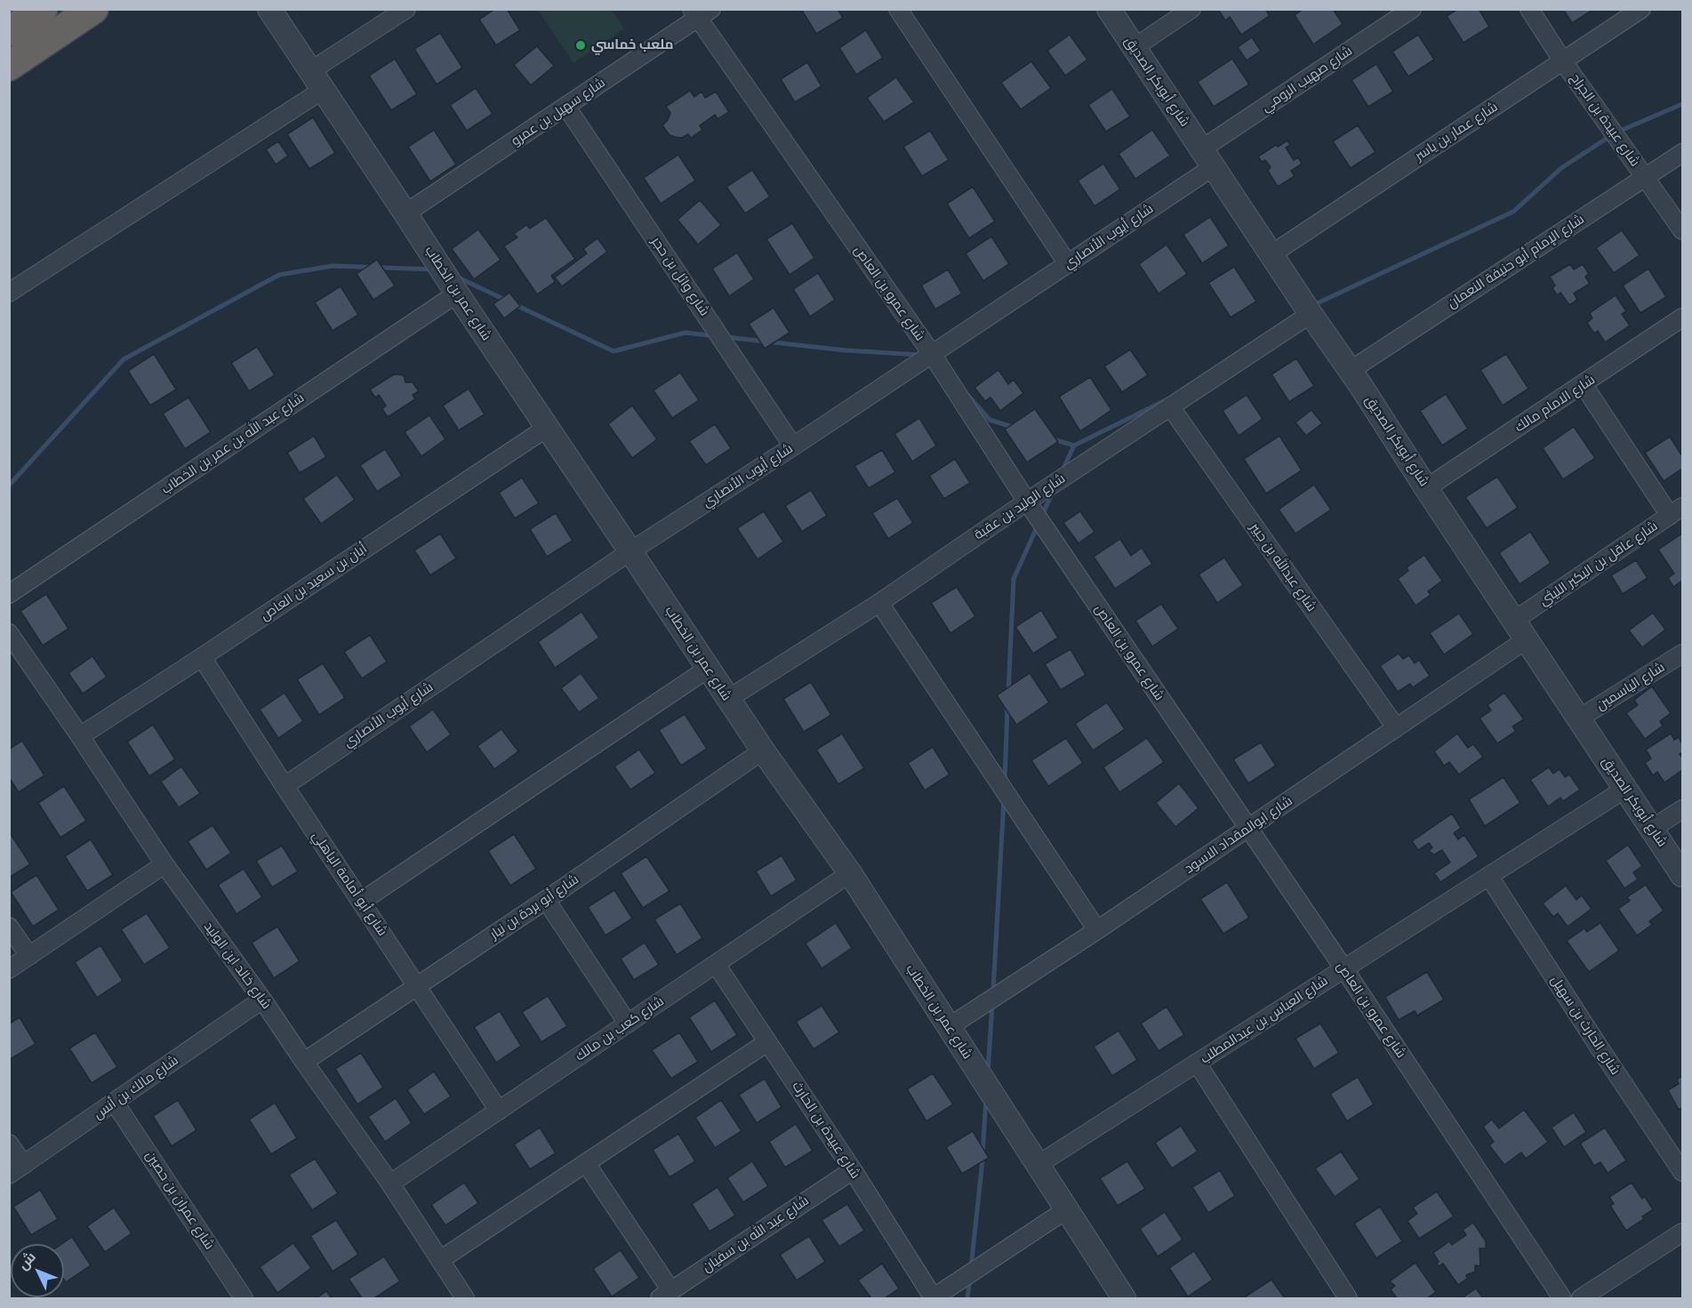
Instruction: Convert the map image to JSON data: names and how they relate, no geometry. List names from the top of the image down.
{
  "streets": {
    "street": [
      "شارع صهيب الرومي",
      "شارع أبوبكر الصديق",
      "شارع سهيل بن عمرو",
      "شارع عبيدة بن الجراح",
      "شارع عمار بن ياسر",
      "شارع أيوب الأنصاري",
      "شارع الإمام أبو حنيفة النعمان",
      "شارع وائل بن حجر",
      "شارع عمر بن الخطاب",
      "شارع عمرو بن العاص",
      "شارع الامام مالك",
      "شارع عبد الله بن عمر بن الخطاب",
      "شارع الوليد بن عقبة",
      "شارع عاقل بن البكير الليثي",
      "شارع عبدالله بن جبير",
      "أبان بن سعيد بن العاص",
      "شارع الياسمين",
      "شارع ابوالمقداد الاسود",
      "شارع أبو أمامة الباهلي",
      "شارع أبو بردة بن نيار",
      "شارع خالد ابن الوليد",
      "شارع العباس بن عبدالمطلب",
      "شارع الحارث بن سهيل",
      "شارع كعب بن مالك",
      "شارع مالك بن أنس",
      "شارع عبيدة بن الحارث",
      "شارع عمران بن حصين",
      "شارع عبد الله بن سفيان"
    ]
  },
  "crossings": [
    ["شارع صهيب الرومي", "شارع أبوبكر الصديق"],
    ["شارع صهيب الرومي", "شارع أيوب الأنصاري"],
    ["شارع أبوبكر الصديق", "شارع عمار بن ياسر"],
    ["شارع أبوبكر الصديق", "شارع أيوب الأنصاري"],
    ["شارع أبوبكر الصديق", "شارع الإمام أبو حنيفة النعمان"],
    ["شارع أبوبكر الصديق", "شارع الامام مالك"],
    ["شارع أبوبكر الصديق", "شارع الوليد بن عقبة"],
    ["شارع أبوبكر الصديق", "شارع عاقل بن البكير الليثي"],
    ["شارع أبوبكر الصديق", "شارع الياسمين"],
    ["شارع أبوبكر الصديق", "شارع ابوالمقداد الاسود"],
    ["شارع أبوبكر الصديق", "شارع العباس بن عبدالمطلب"],
    ["شارع سهيل بن عمرو", "شارع وائل بن حجر"],
    ["شارع سهيل بن عمرو", "شارع عمر بن الخطاب"],
    ["شارع سهيل بن عمرو", "شارع عمرو بن العاص"],
    ["شارع عبيدة بن الجراح", "شارع عمار بن ياسر"],
    ["شارع عبيدة بن الجراح", "شارع الإمام أبو حنيفة النعمان"],
    ["شارع أيوب الأنصاري", "شارع وائل بن حجر"],
    ["شارع أيوب الأنصاري", "شارع عمر بن الخطاب"],
    ["شارع أيوب الأنصاري", "شارع عمرو بن العاص"],
    ["شارع أيوب الأنصاري", "شارع أبو أمامة الباهلي"],
    ["شارع عمر بن الخطاب", "شارع عبد الله بن عمر بن الخطاب"],
    ["شارع عمر بن الخطاب", "شارع الوليد بن عقبة"],
    ["شارع عمر بن الخطاب", "أبان بن سعيد بن العاص"],
    ["شارع عمر بن الخطاب", "شارع ابوالمقداد الاسود"],
    ["شارع عمر بن الخطاب", "شارع أبو بردة بن نيار"],
    ["شارع عمر بن الخطاب", "شارع العباس بن عبدالمطلب"],
    ["شارع عمر بن الخطاب", "شارع كعب بن مالك"],
    ["شارع عمرو بن العاص", "شارع الوليد بن عقبة"],
    ["شارع عمرو بن العاص", "شارع ابوالمقداد الاسود"],
    ["شارع عمرو بن العاص", "شارع العباس بن عبدالمطلب"],
    ["شارع الوليد بن عقبة", "شارع عبدالله بن جبير"],
    ["شارع عاقل بن البكير الليثي", "شارع ابوالمقداد الاسود"],
    ["شارع عبدالله بن جبير", "شارع ابوالمقداد الاسود"],
    ["أبان بن سعيد بن العاص", "شارع أبو أمامة الباهلي"],
    ["أبان بن سعيد بن العاص", "شارع خالد ابن الوليد"],
    ["شارع أبو أمامة الباهلي", "شارع أبو بردة بن نيار"],
    ["شارع أبو أمامة الباهلي", "شارع كعب بن مالك"],
    ["شارع أبو بردة بن نيار", "شارع خالد ابن الوليد"],
    ["شارع خالد ابن الوليد", "شارع كعب بن مالك"],
    ["شارع خالد ابن الوليد", "شارع مالك بن أنس"],
    ["شارع العباس بن عبدالمطلب", "شارع الحارث بن سهيل"],
    ["شارع كعب بن مالك", "شارع عبيدة بن الحارث"],
    ["شارع مالك بن أنس", "شارع عمران بن حصين"],
    ["شارع عبيدة بن الحارث", "شارع عبد الله بن سفيان"]
  ],
  "places": ["ملعب خماسي"],
  "north": "top left"
}
